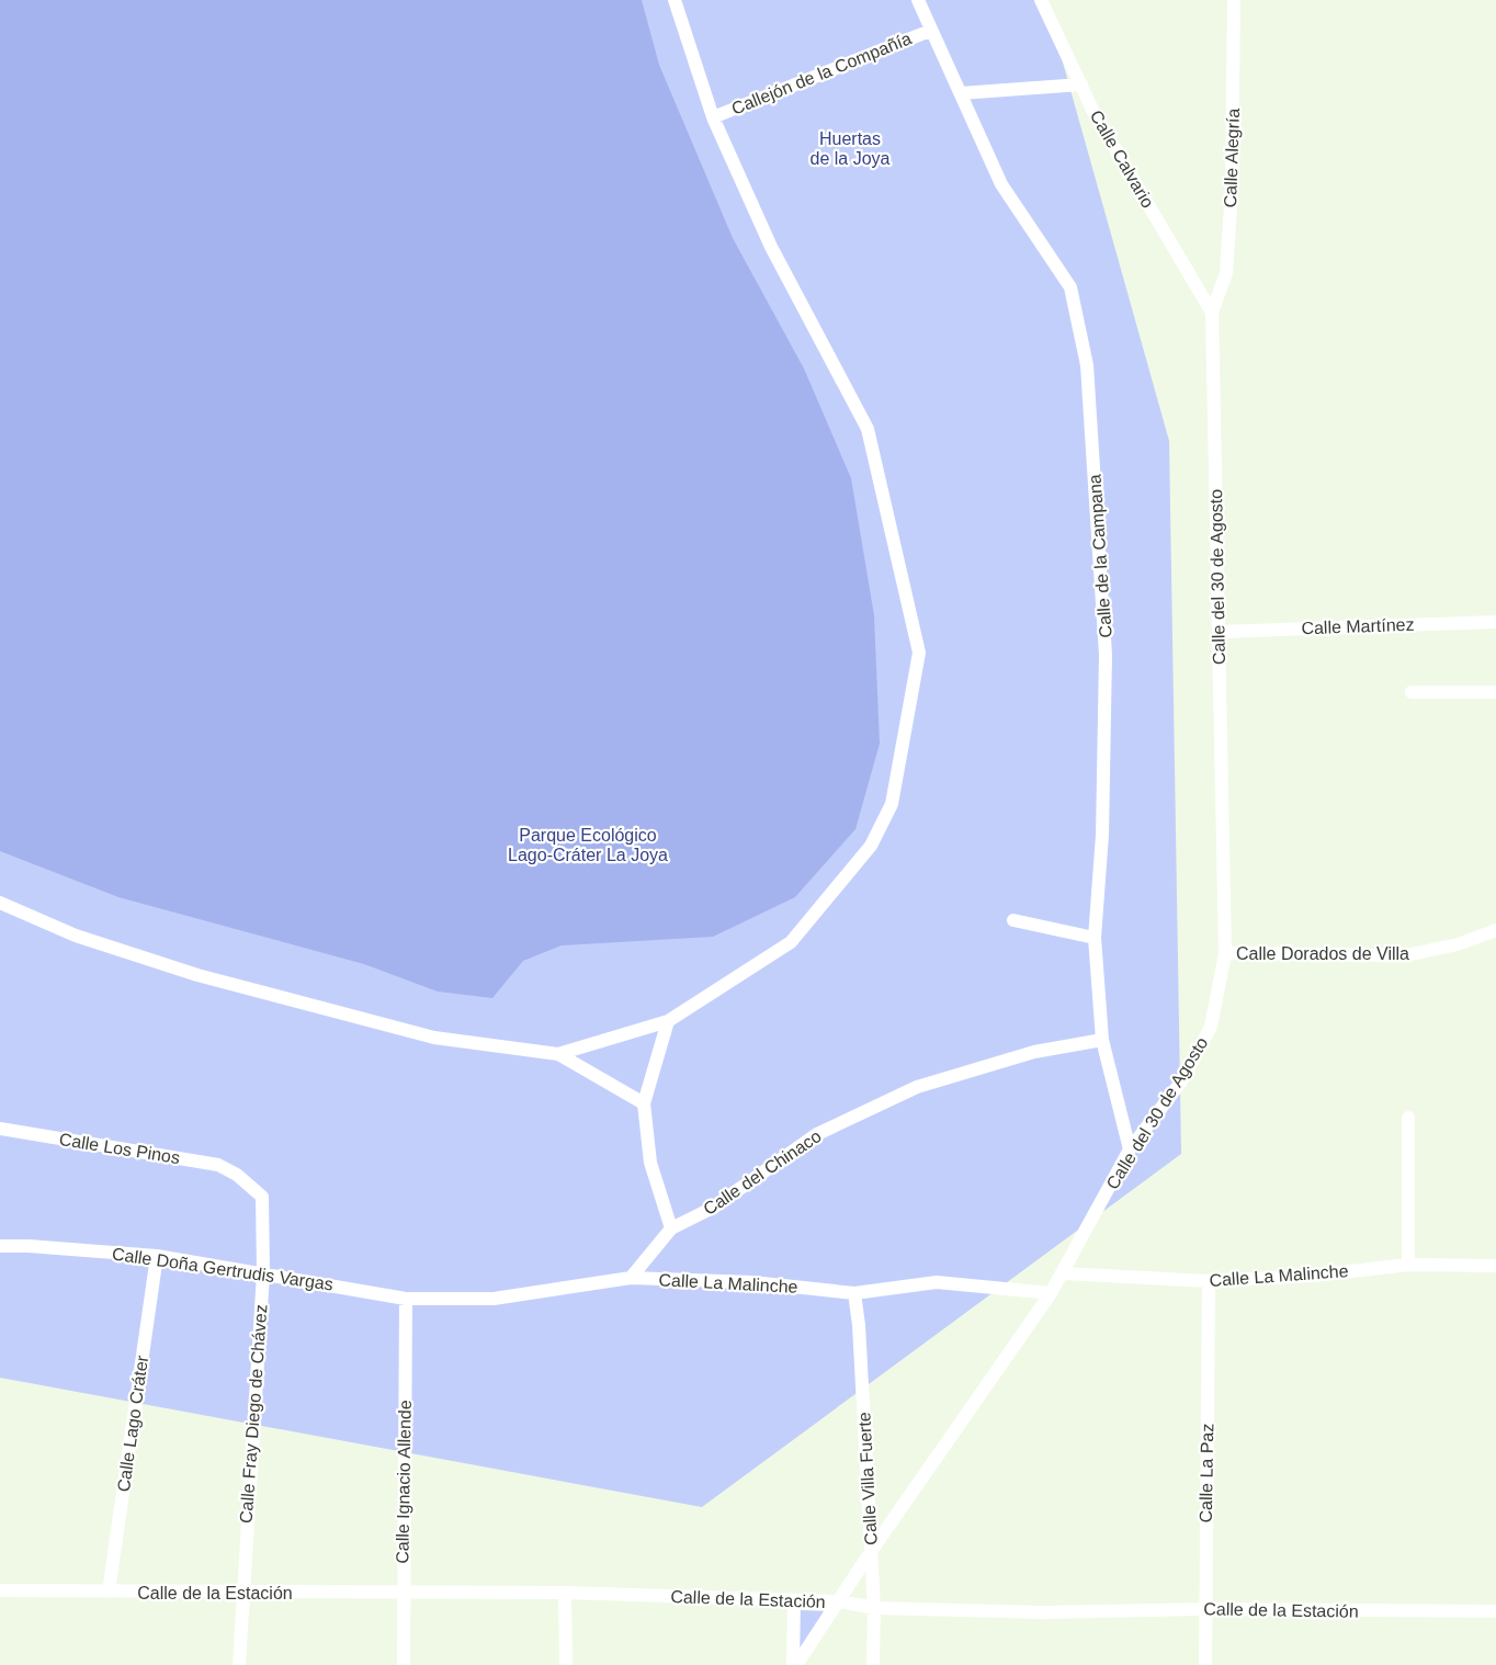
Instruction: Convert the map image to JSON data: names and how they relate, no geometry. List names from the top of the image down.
{
  "streets": {
    "street": [
      "Callejón de la Compañía",
      "Calle Alegría",
      "Calle Calvario",
      "Calle de la Campana",
      "Calle del 30 de Agosto",
      "Calle Martínez",
      "Calle Dorados de Villa",
      "Calle Los Pinos",
      "Calle del Chinaco",
      "Calle Doña Gertrudis Vargas",
      "Calle La Malinche",
      "Calle Fray Diego de Chávez",
      "Calle Lago Cráter",
      "Calle La Paz",
      "Calle Villa Fuerte",
      "Calle Ignacio Allende",
      "Calle de la Estación"
    ]
  },
  "crossings": [
    ["Callejón de la Compañía", "Calle de la Campana"],
    ["Calle Alegría", "Calle Calvario"],
    ["Calle Alegría", "Calle del 30 de Agosto"],
    ["Calle Calvario", "Calle del 30 de Agosto"],
    ["Calle de la Campana", "Calle del 30 de Agosto"],
    ["Calle de la Campana", "Calle del Chinaco"],
    ["Calle del 30 de Agosto", "Calle Martínez"],
    ["Calle del 30 de Agosto", "Calle Dorados de Villa"],
    ["Calle del 30 de Agosto", "Calle La Malinche"],
    ["Calle del 30 de Agosto", "Calle Villa Fuerte"],
    ["Calle del 30 de Agosto", "Calle de la Estación"],
    ["Calle Los Pinos", "Calle Fray Diego de Chávez"],
    ["Calle del Chinaco", "Calle La Malinche"],
    ["Calle Doña Gertrudis Vargas", "Calle La Malinche"],
    ["Calle Doña Gertrudis Vargas", "Calle Fray Diego de Chávez"],
    ["Calle Doña Gertrudis Vargas", "Calle Lago Cráter"],
    ["Calle Doña Gertrudis Vargas", "Calle Ignacio Allende"],
    ["Calle La Malinche", "Calle La Paz"],
    ["Calle La Malinche", "Calle Villa Fuerte"],
    ["Calle La Malinche", "Calle Ignacio Allende"],
    ["Calle Fray Diego de Chávez", "Calle de la Estación"],
    ["Calle Lago Cráter", "Calle de la Estación"],
    ["Calle La Paz", "Calle de la Estación"],
    ["Calle Villa Fuerte", "Calle de la Estación"],
    ["Calle Ignacio Allende", "Calle de la Estación"]
  ],
  "parks": ["Huertas de la Joya", "Parque Ecológico Lago-Cráter La Joya"]
}
